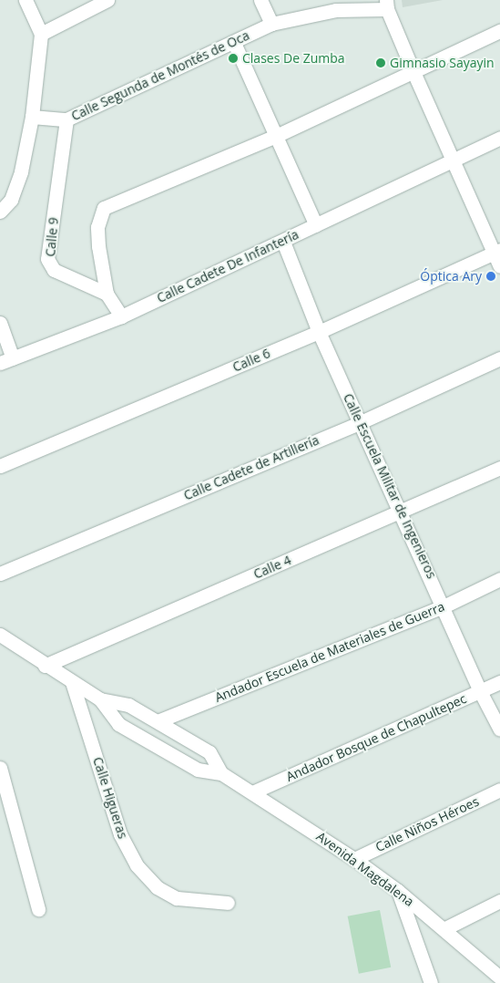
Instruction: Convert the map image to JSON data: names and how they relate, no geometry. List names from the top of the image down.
{
  "streets": {
    "street": [
      "Calle Segunda de Montés de Oca",
      "Calle 9",
      "Calle Cadete De Infantería",
      "Calle 6",
      "Calle Cadete de Artillería",
      "Calle Escuela Militar de Ingenieros",
      "Calle 4",
      "Andador Escuela de Materiales de Guerra",
      "Andador Bosque de Chapultepec",
      "Calle Higueras",
      "Calle Niños Héroes",
      "Avenida Magdalena"
    ]
  },
  "crossings": [
    ["Calle Segunda de Montés de Oca", "Calle 9"],
    ["Calle Cadete De Infantería", "Calle Escuela Militar de Ingenieros"],
    ["Calle 6", "Calle Escuela Militar de Ingenieros"],
    ["Calle Cadete de Artillería", "Calle Escuela Militar de Ingenieros"],
    ["Calle Escuela Militar de Ingenieros", "Calle 4"],
    ["Calle Escuela Militar de Ingenieros", "Andador Escuela de Materiales de Guerra"],
    ["Calle Escuela Militar de Ingenieros", "Andador Bosque de Chapultepec"],
    ["Calle 4", "Avenida Magdalena"],
    ["Andador Escuela de Materiales de Guerra", "Avenida Magdalena"],
    ["Andador Bosque de Chapultepec", "Avenida Magdalena"],
    ["Calle Higueras", "Avenida Magdalena"],
    ["Calle Niños Héroes", "Avenida Magdalena"]
  ],
  "places": ["Clases De Zumba", "Gimnasio Sayayin", "Óptica Ary"]
}
